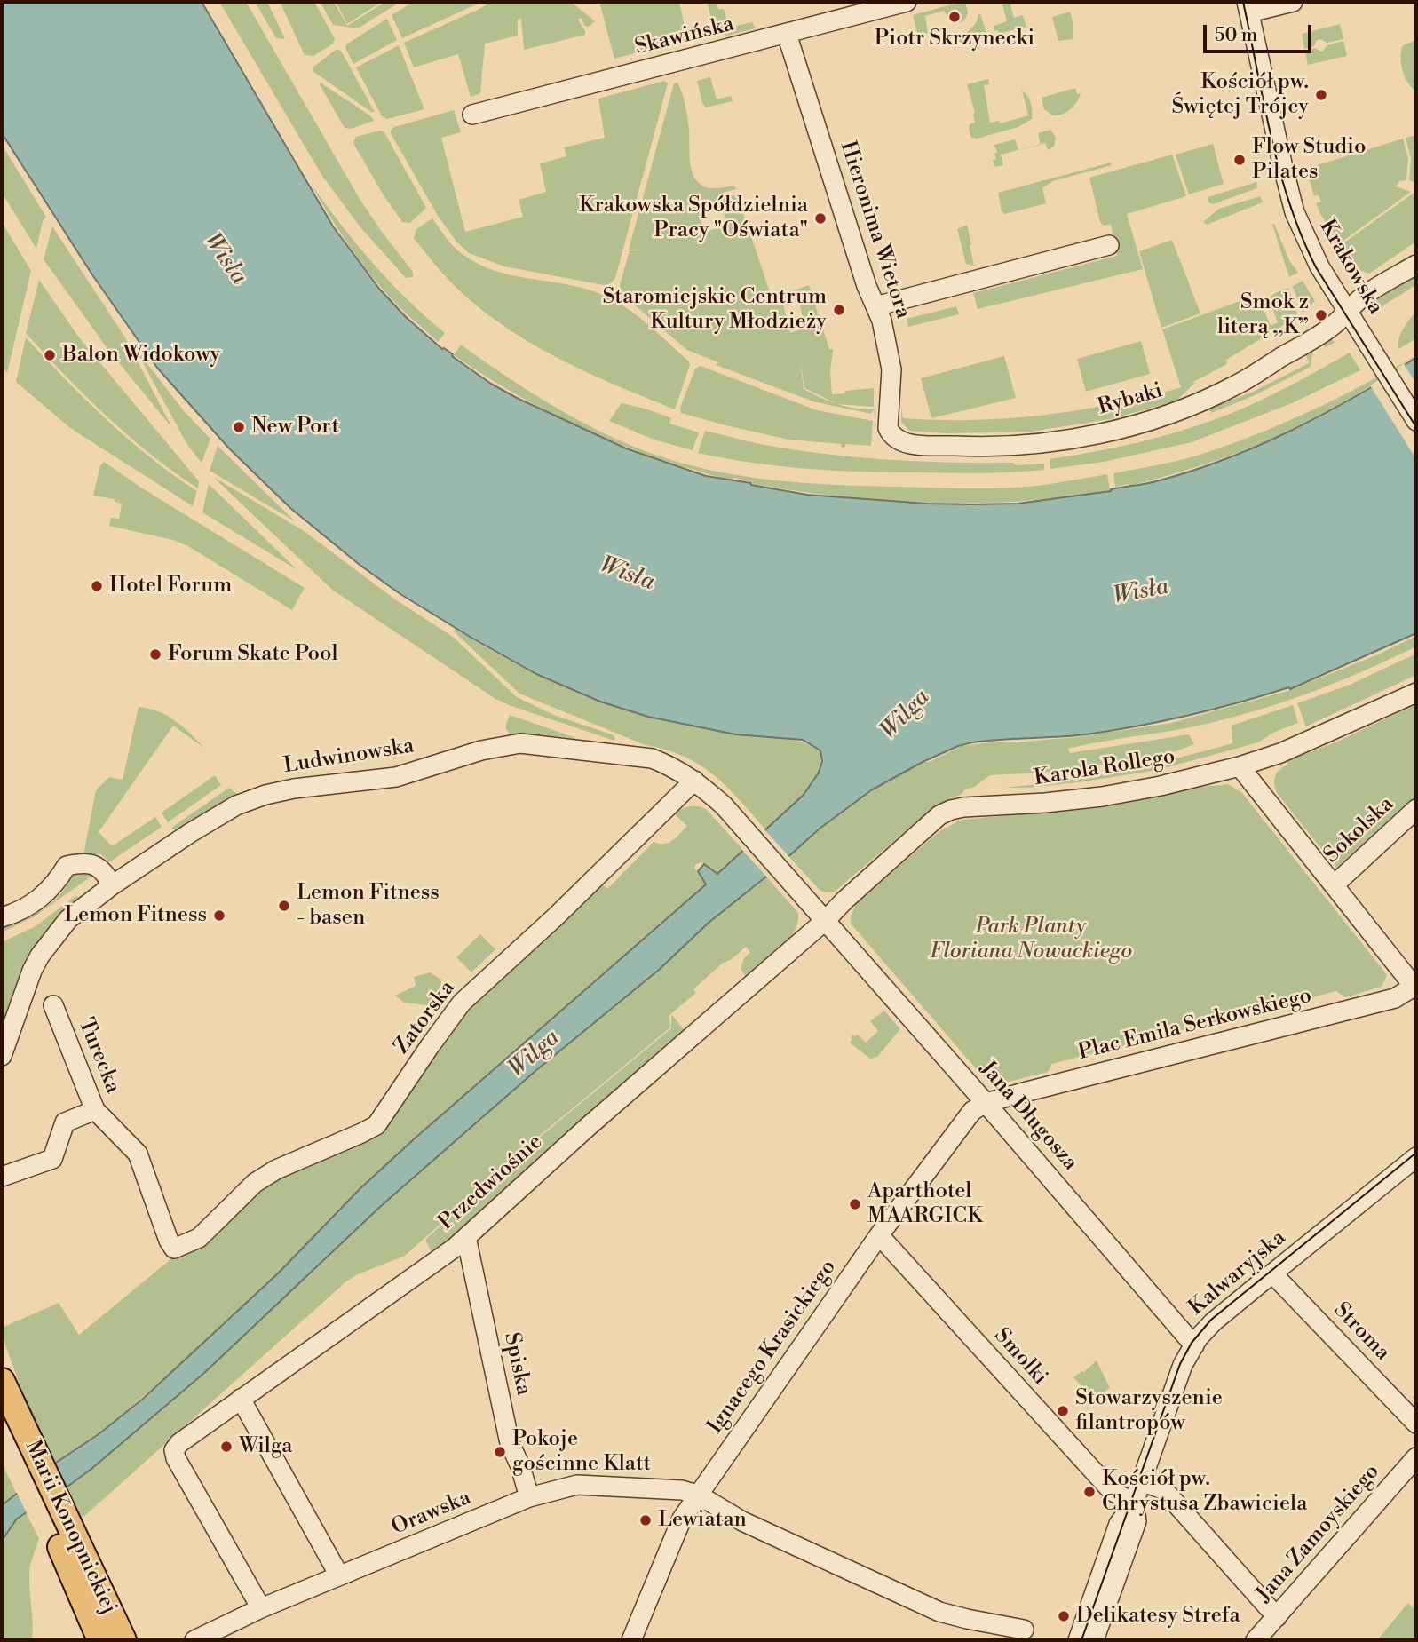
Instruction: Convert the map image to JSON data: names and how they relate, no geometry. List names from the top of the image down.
{
  "streets": {
    "main road": ["Marii Konopnickiej"],
    "street": [
      "Skawińska",
      "Hieronima Wietora",
      "Krakowska",
      "Rybaki",
      "Ludwinowska",
      "Karola Rollego",
      "Sokolska",
      "Zatorska",
      "Plac Emila Serkowskiego",
      "Turecka",
      "Jana Długosza",
      "Przedwiośnie",
      "Kalwaryjska",
      "Stroma",
      "Ignacego Krasickiego",
      "Smolki",
      "Spiska",
      "Orawska",
      "Jana Zamoyskiego"
    ]
  },
  "crossings": [
    ["Skawińska", "Hieronima Wietora"],
    ["Hieronima Wietora", "Rybaki"],
    ["Krakowska", "Rybaki"],
    ["Ludwinowska", "Karola Rollego"],
    ["Ludwinowska", "Zatorska"],
    ["Ludwinowska", "Jana Długosza"],
    ["Ludwinowska", "Przedwiośnie"],
    ["Karola Rollego", "Jana Długosza"],
    ["Karola Rollego", "Przedwiośnie"],
    ["Zatorska", "Turecka"],
    ["Plac Emila Serkowskiego", "Jana Długosza"],
    ["Plac Emila Serkowskiego", "Ignacego Krasickiego"],
    ["Jana Długosza", "Przedwiośnie"],
    ["Jana Długosza", "Kalwaryjska"],
    ["Jana Długosza", "Ignacego Krasickiego"],
    ["Przedwiośnie", "Spiska"],
    ["Przedwiośnie", "Orawska"],
    ["Kalwaryjska", "Stroma"],
    ["Kalwaryjska", "Smolki"],
    ["Ignacego Krasickiego", "Smolki"],
    ["Ignacego Krasickiego", "Orawska"],
    ["Spiska", "Orawska"]
  ],
  "water": ["Wisła", "Wilga"],
  "parks": ["Park Planty Floriana Nowackiego"],
  "places": [
    "Piotr Skrzynecki",
    "Kościół pw. Świętej Trójcy",
    "Flow Studio Pilates",
    "Krakowska Spółdzielnia Pracy \"Oświata\"",
    "Staromiejskie Centrum Kultury Młodzieży",
    "Smok z literą „K”",
    "Balon Widokowy",
    "New Port",
    "Hotel Forum",
    "Forum Skate Pool",
    "Lemon Fitness - basen",
    "Lemon Fitness",
    "Aparthotel MAARGICK",
    "Stowarzyszenie filantropów",
    "Wilga",
    "Pokoje gościnne Klatt",
    "Kościół pw. Chrystusa Zbawiciela",
    "Lewiatan",
    "Delikatesy Strefa"
  ],
  "scale_bar": "50 m"
}
